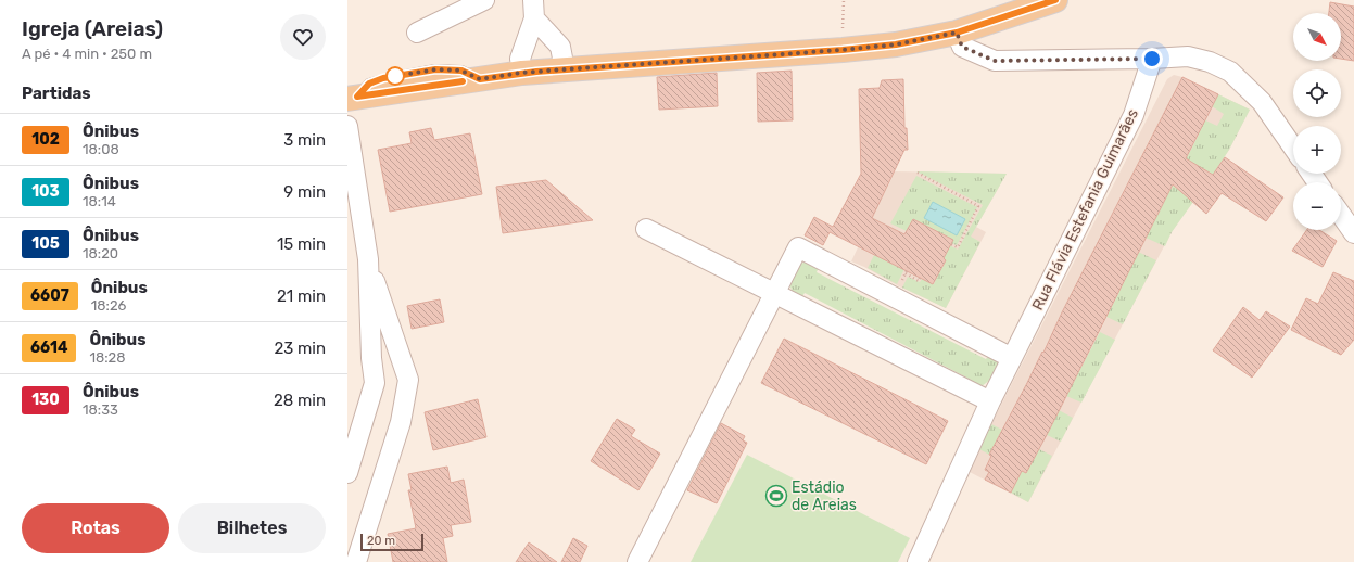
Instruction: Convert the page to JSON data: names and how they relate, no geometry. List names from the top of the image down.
{
  "streets": {
    "street": ["Rua Flávia Estefania Guimarães"]
  },
  "places": {
    "sports": ["Estádio de Areias"]
  },
  "lines": ["bus line 102"],
  "scale_bar": "20 m",
  "north": "bottom right",
  "page": {
    "heading": [
      ["Igreja (Areias)", "A pé · 4 min · 250 m"],
      "Partidas"
    ],
    "map_buttons": ["+", "−"],
    "list": [
      {
        "mark": "102",
        "name": "Ônibus",
        "note": "18:08",
        "value": "3 min"
      },
      {
        "mark": "103",
        "name": "Ônibus",
        "note": "18:14",
        "value": "9 min"
      },
      {
        "mark": "105",
        "name": "Ônibus",
        "note": "18:20",
        "value": "15 min"
      },
      {
        "mark": "6607",
        "name": "Ônibus",
        "note": "18:26",
        "value": "21 min"
      },
      {
        "mark": "6614",
        "name": "Ônibus",
        "note": "18:28",
        "value": "23 min"
      },
      {
        "mark": "130",
        "name": "Ônibus",
        "note": "18:33",
        "value": "28 min"
      }
    ],
    "buttons": ["Rotas", "Bilhetes"],
    "scale": "20 m"
  }
}
